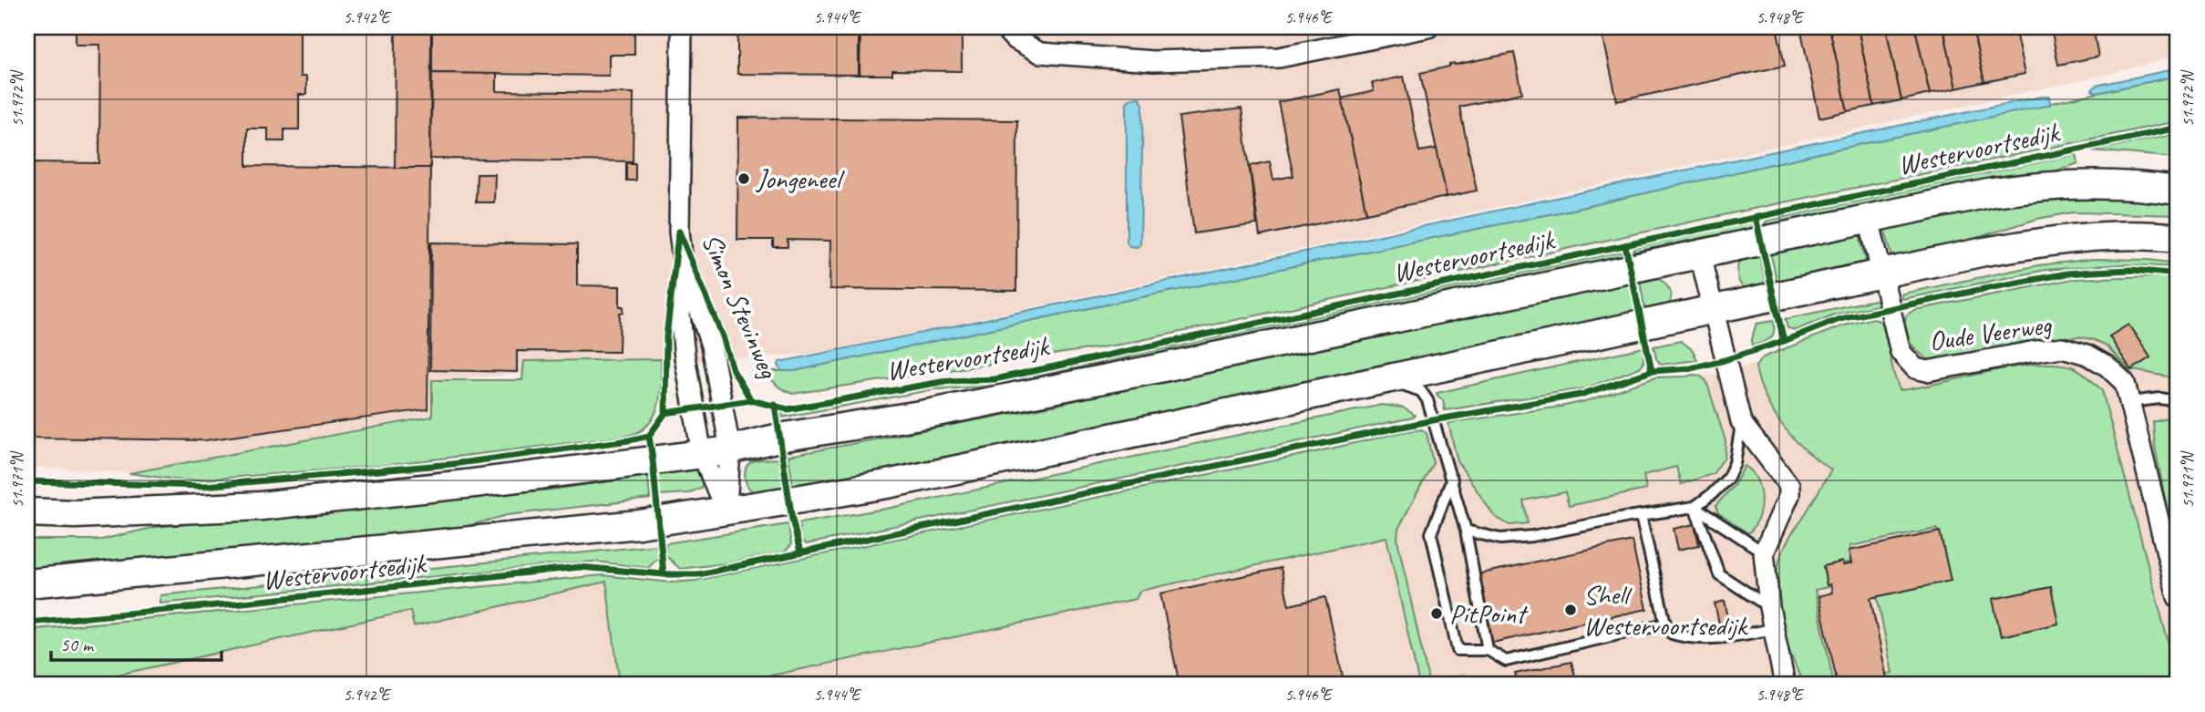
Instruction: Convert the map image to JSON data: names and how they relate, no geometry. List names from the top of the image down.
{
  "streets": {
    "main road": ["Westervoortsedijk"],
    "street": ["Simon Stevinweg", "Oude Veerweg"]
  },
  "crossings": [
    ["Westervoortsedijk", "Simon Stevinweg"],
    ["Westervoortsedijk", "Oude Veerweg"]
  ],
  "places": ["Jongeneel", "Shell Westervoortsedijk", "PitPoint"],
  "scale_bar": "50 m",
  "coordinates": [
    "5.942°E",
    "5.944°E",
    "5.946°E",
    "5.948°E",
    "51.972°N",
    "51.971°N"
  ]
}
